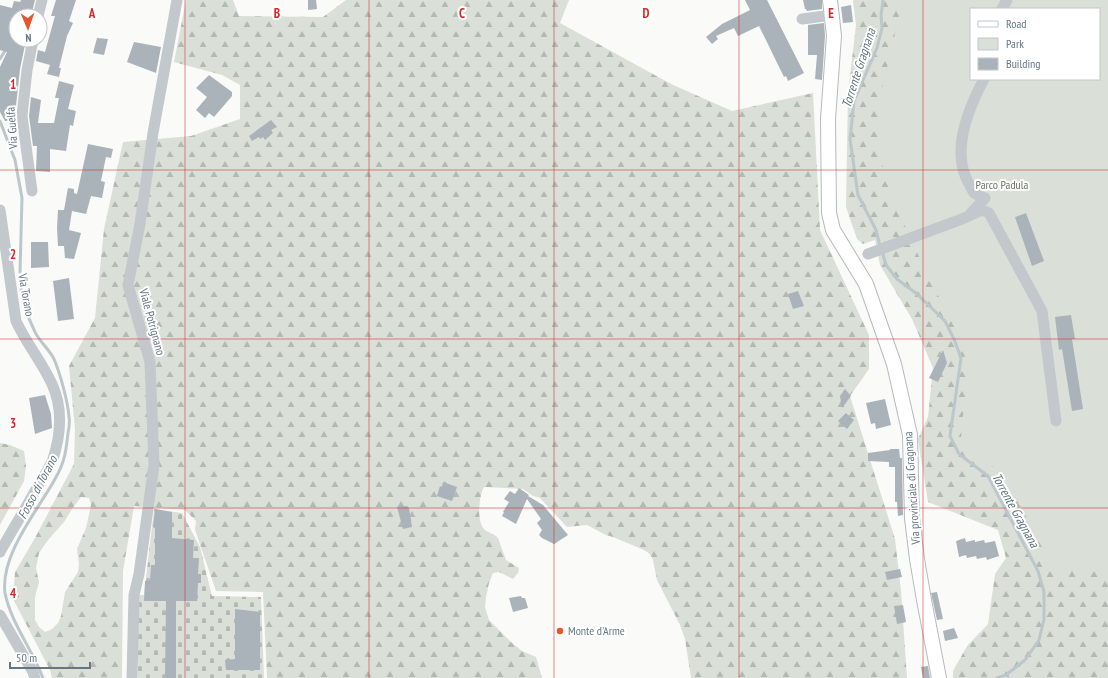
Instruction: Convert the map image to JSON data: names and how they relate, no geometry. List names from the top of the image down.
{
  "streets": {
    "main road": ["Via provinciale di Gragnana"],
    "street": ["Via Guelfa", "Via Torano", "Viale Potrignano"]
  },
  "water": ["Torrente Gragnana", "Fosso di Torano"],
  "parks": ["Parco Padula"],
  "places": ["Monte d'Arme"],
  "legend": ["Road", "Park", "Building"],
  "scale_bar": "50 m",
  "north": "bottom",
  "grid": {
    "columns": [
      "A",
      "B",
      "C",
      "D",
      "E"
    ],
    "rows": [
      "1",
      "2",
      "3",
      "4"
    ]
  }
}
